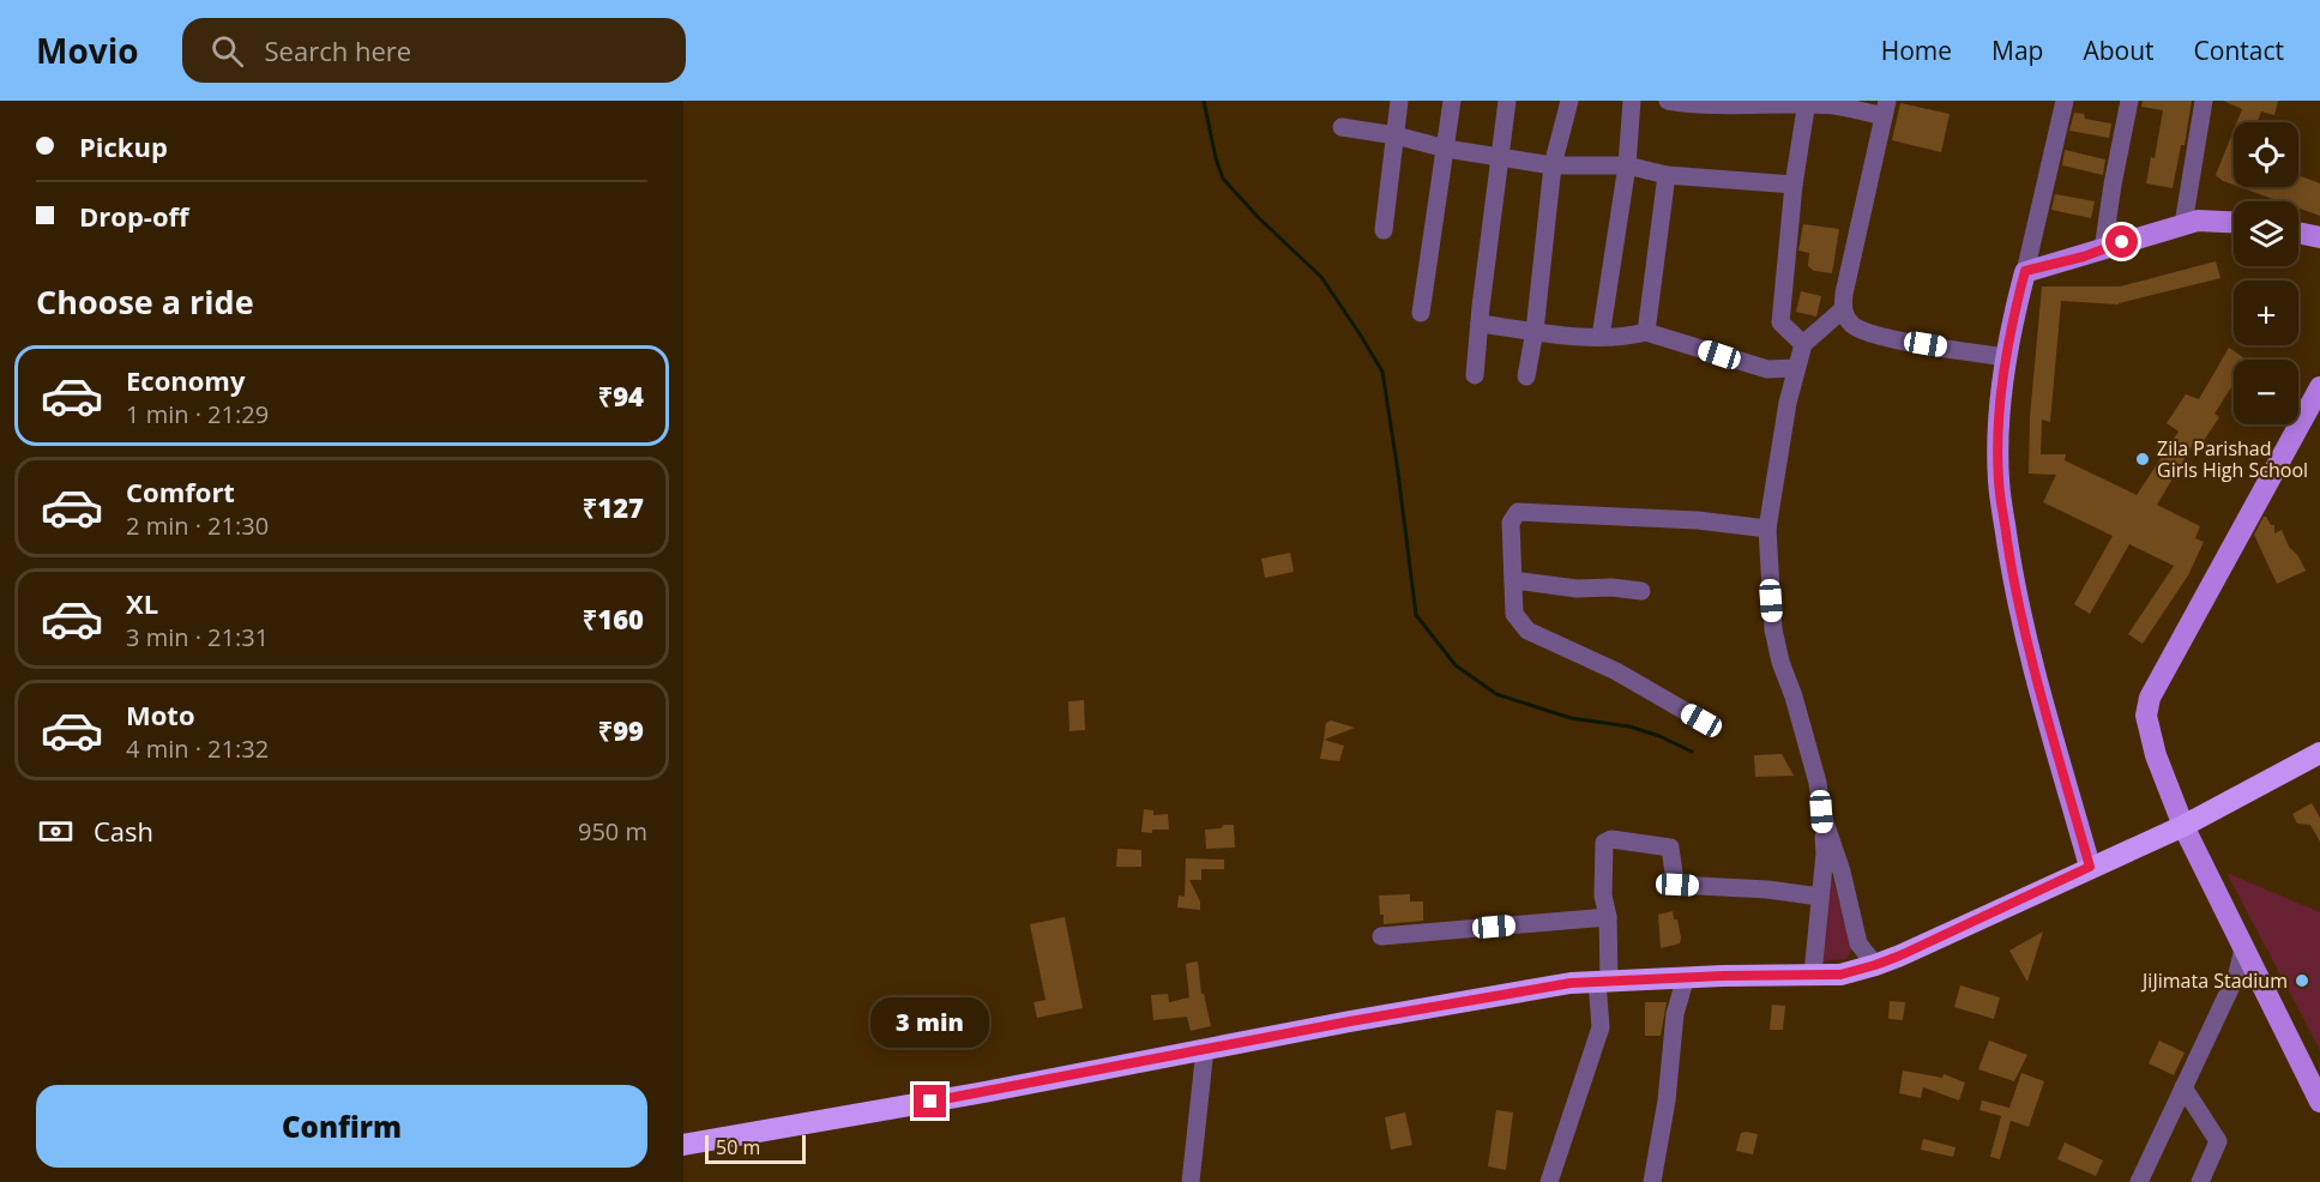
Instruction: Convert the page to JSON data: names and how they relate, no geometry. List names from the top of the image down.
{
  "places": ["Zila Parishad Girls High School", "JiJimata Stadium"],
  "scale_bar": "50 m",
  "page": {
    "header": "Movio",
    "search": "Search here",
    "nav": [
      "Home",
      "Map",
      "About",
      "Contact"
    ],
    "banner": ["Pickup", "Drop-off"],
    "map_buttons": ["+", "−"],
    "heading": "Choose a ride",
    "list": [
      {
        "name": "Economy",
        "note": "1 min · 21:29",
        "value": "₹94"
      },
      {
        "name": "Comfort",
        "note": "2 min · 21:30",
        "value": "₹127"
      },
      {
        "name": "XL",
        "note": "3 min · 21:31",
        "value": "₹160"
      },
      {
        "name": "Moto",
        "note": "4 min · 21:32",
        "value": "₹99"
      }
    ],
    "pay": ["Cash", "950 m"],
    "bubble": "3 min",
    "buttons": "Confirm",
    "scale": "50 m"
  }
}
